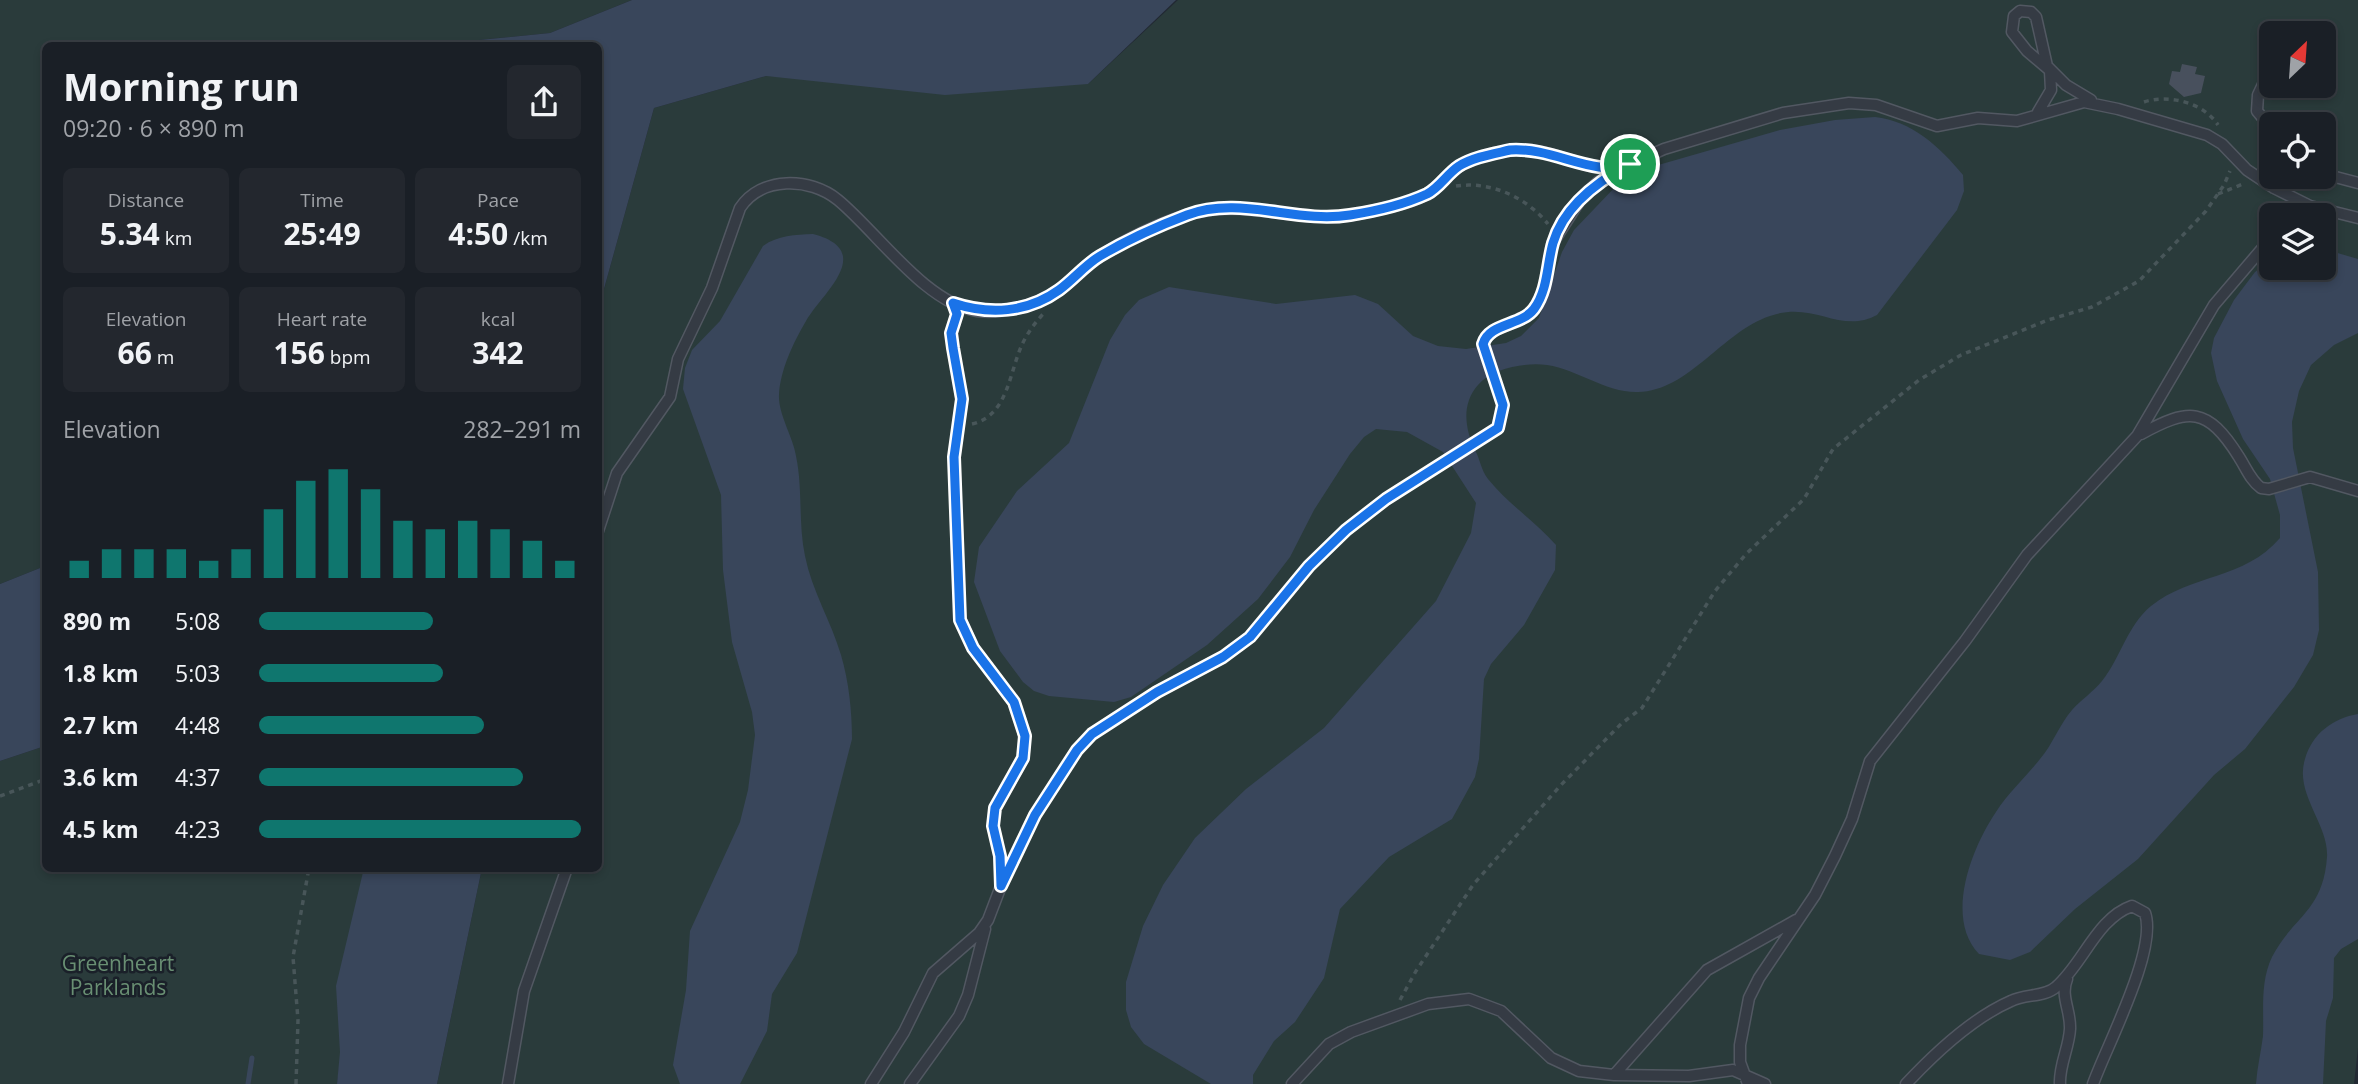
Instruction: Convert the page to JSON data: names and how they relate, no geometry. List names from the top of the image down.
{
  "parks": ["Greenheart Parklands"],
  "north": "top right",
  "page": {
    "heading": ["Morning run", "09:20 · 6 × 890 m"],
    "stats": [
      ["Distance", "5.34 km"],
      ["Time", "25:49"],
      ["Pace", "4:50 /km"],
      ["Elevation", "66 m"],
      ["Heart rate", "156 bpm"],
      ["kcal", "342"]
    ],
    "chart": ["Elevation", "282–291 m"],
    "list": [
      {
        "name": "890 m",
        "note": "5:08"
      },
      {
        "name": "1.8 km",
        "note": "5:03"
      },
      {
        "name": "2.7 km",
        "note": "4:48"
      },
      {
        "name": "3.6 km",
        "note": "4:37"
      },
      {
        "name": "4.5 km",
        "note": "4:23"
      }
    ]
  }
}
